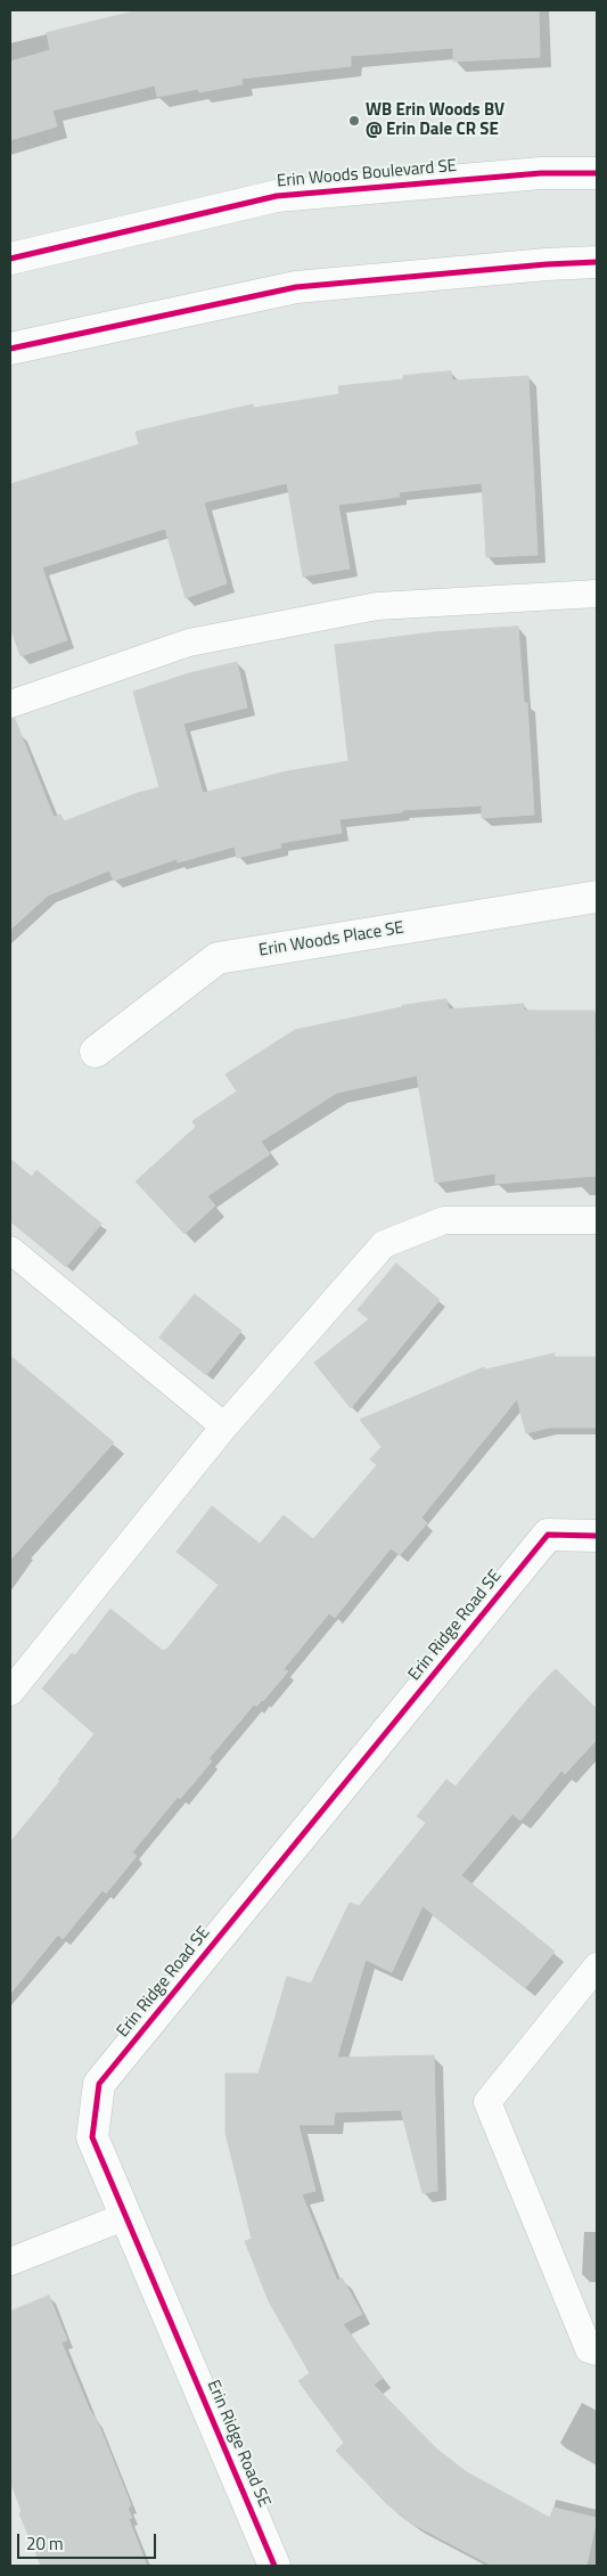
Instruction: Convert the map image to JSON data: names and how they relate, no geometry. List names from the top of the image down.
{
  "streets": {
    "street": ["Erin Woods Boulevard SE", "Erin Woods Place SE", "Erin Ridge Road SE"]
  },
  "places": ["WB Erin Woods BV @ Erin Dale CR SE"],
  "scale_bar": "20 m"
}
